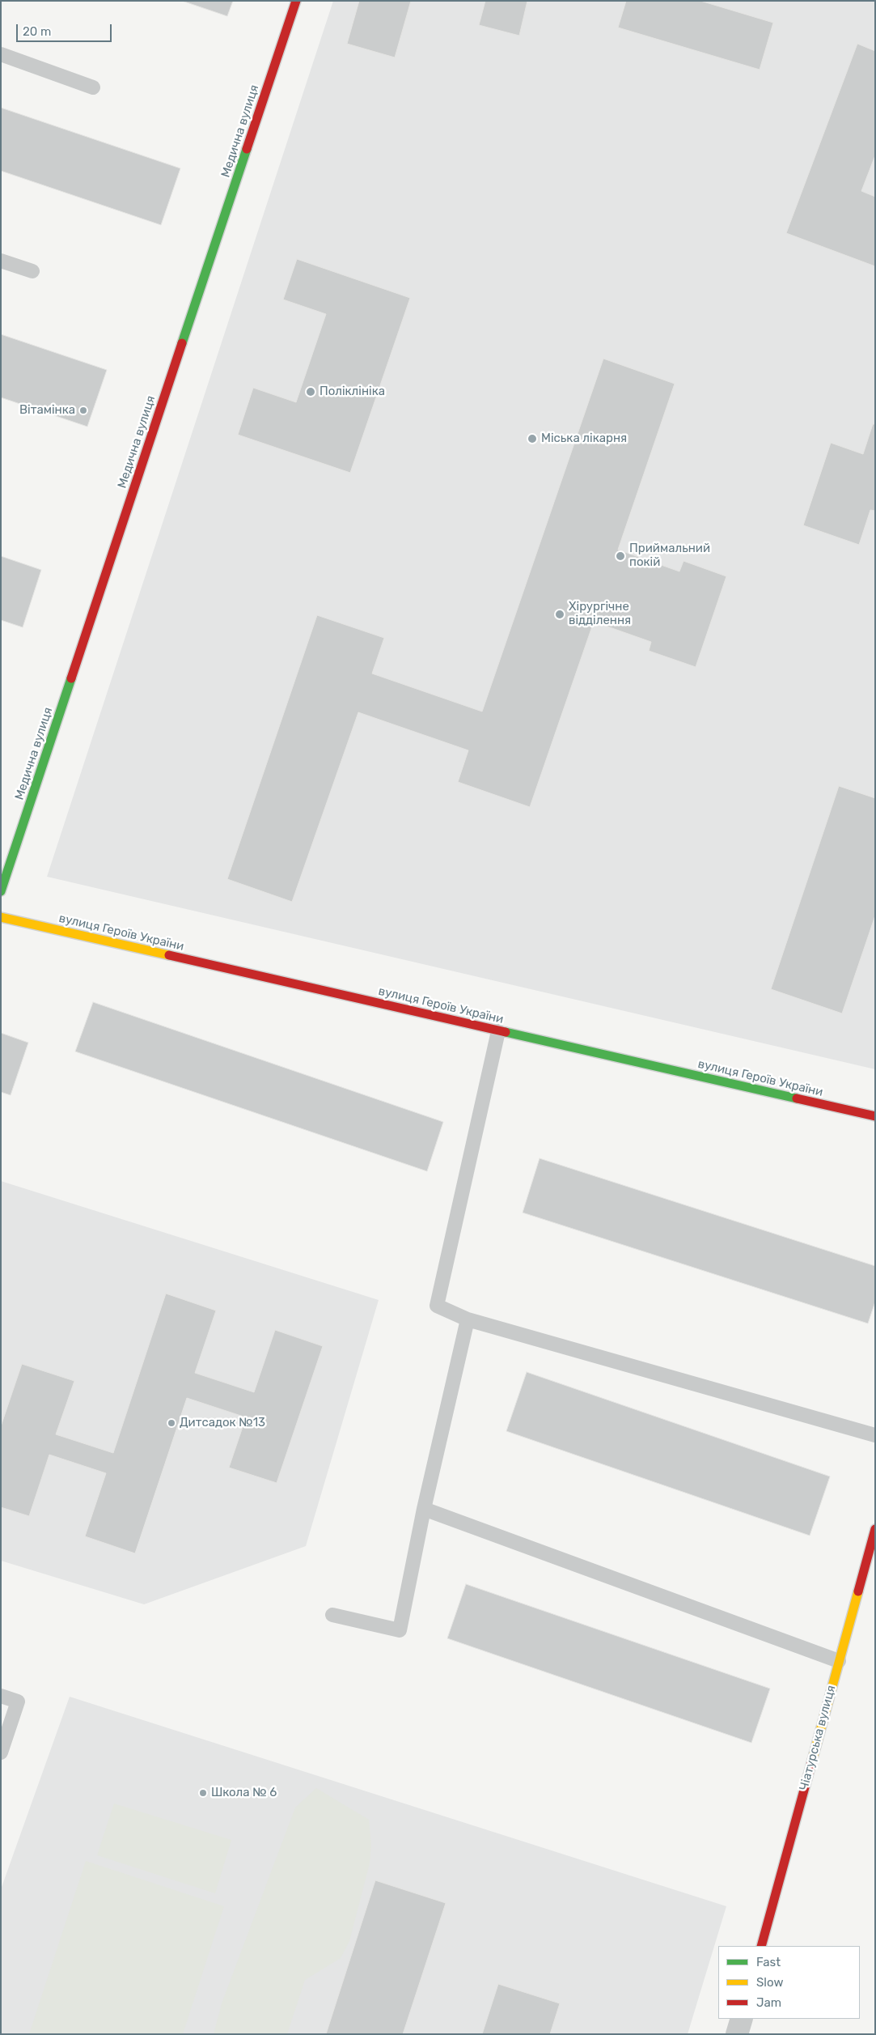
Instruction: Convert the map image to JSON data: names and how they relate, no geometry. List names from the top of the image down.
{
  "streets": {
    "street": ["Медична вулиця", "вулиця Героїв України", "Чіатурська вулиця"]
  },
  "places": [
    "Поліклініка",
    "Вітамінка",
    "Мiська лiкарня",
    "Приймальний покій",
    "Хірургічне відділення",
    "Дитсадок №13",
    "Школа № 6"
  ],
  "legend": ["Fast", "Slow", "Jam"],
  "scale_bar": "20 m"
}
